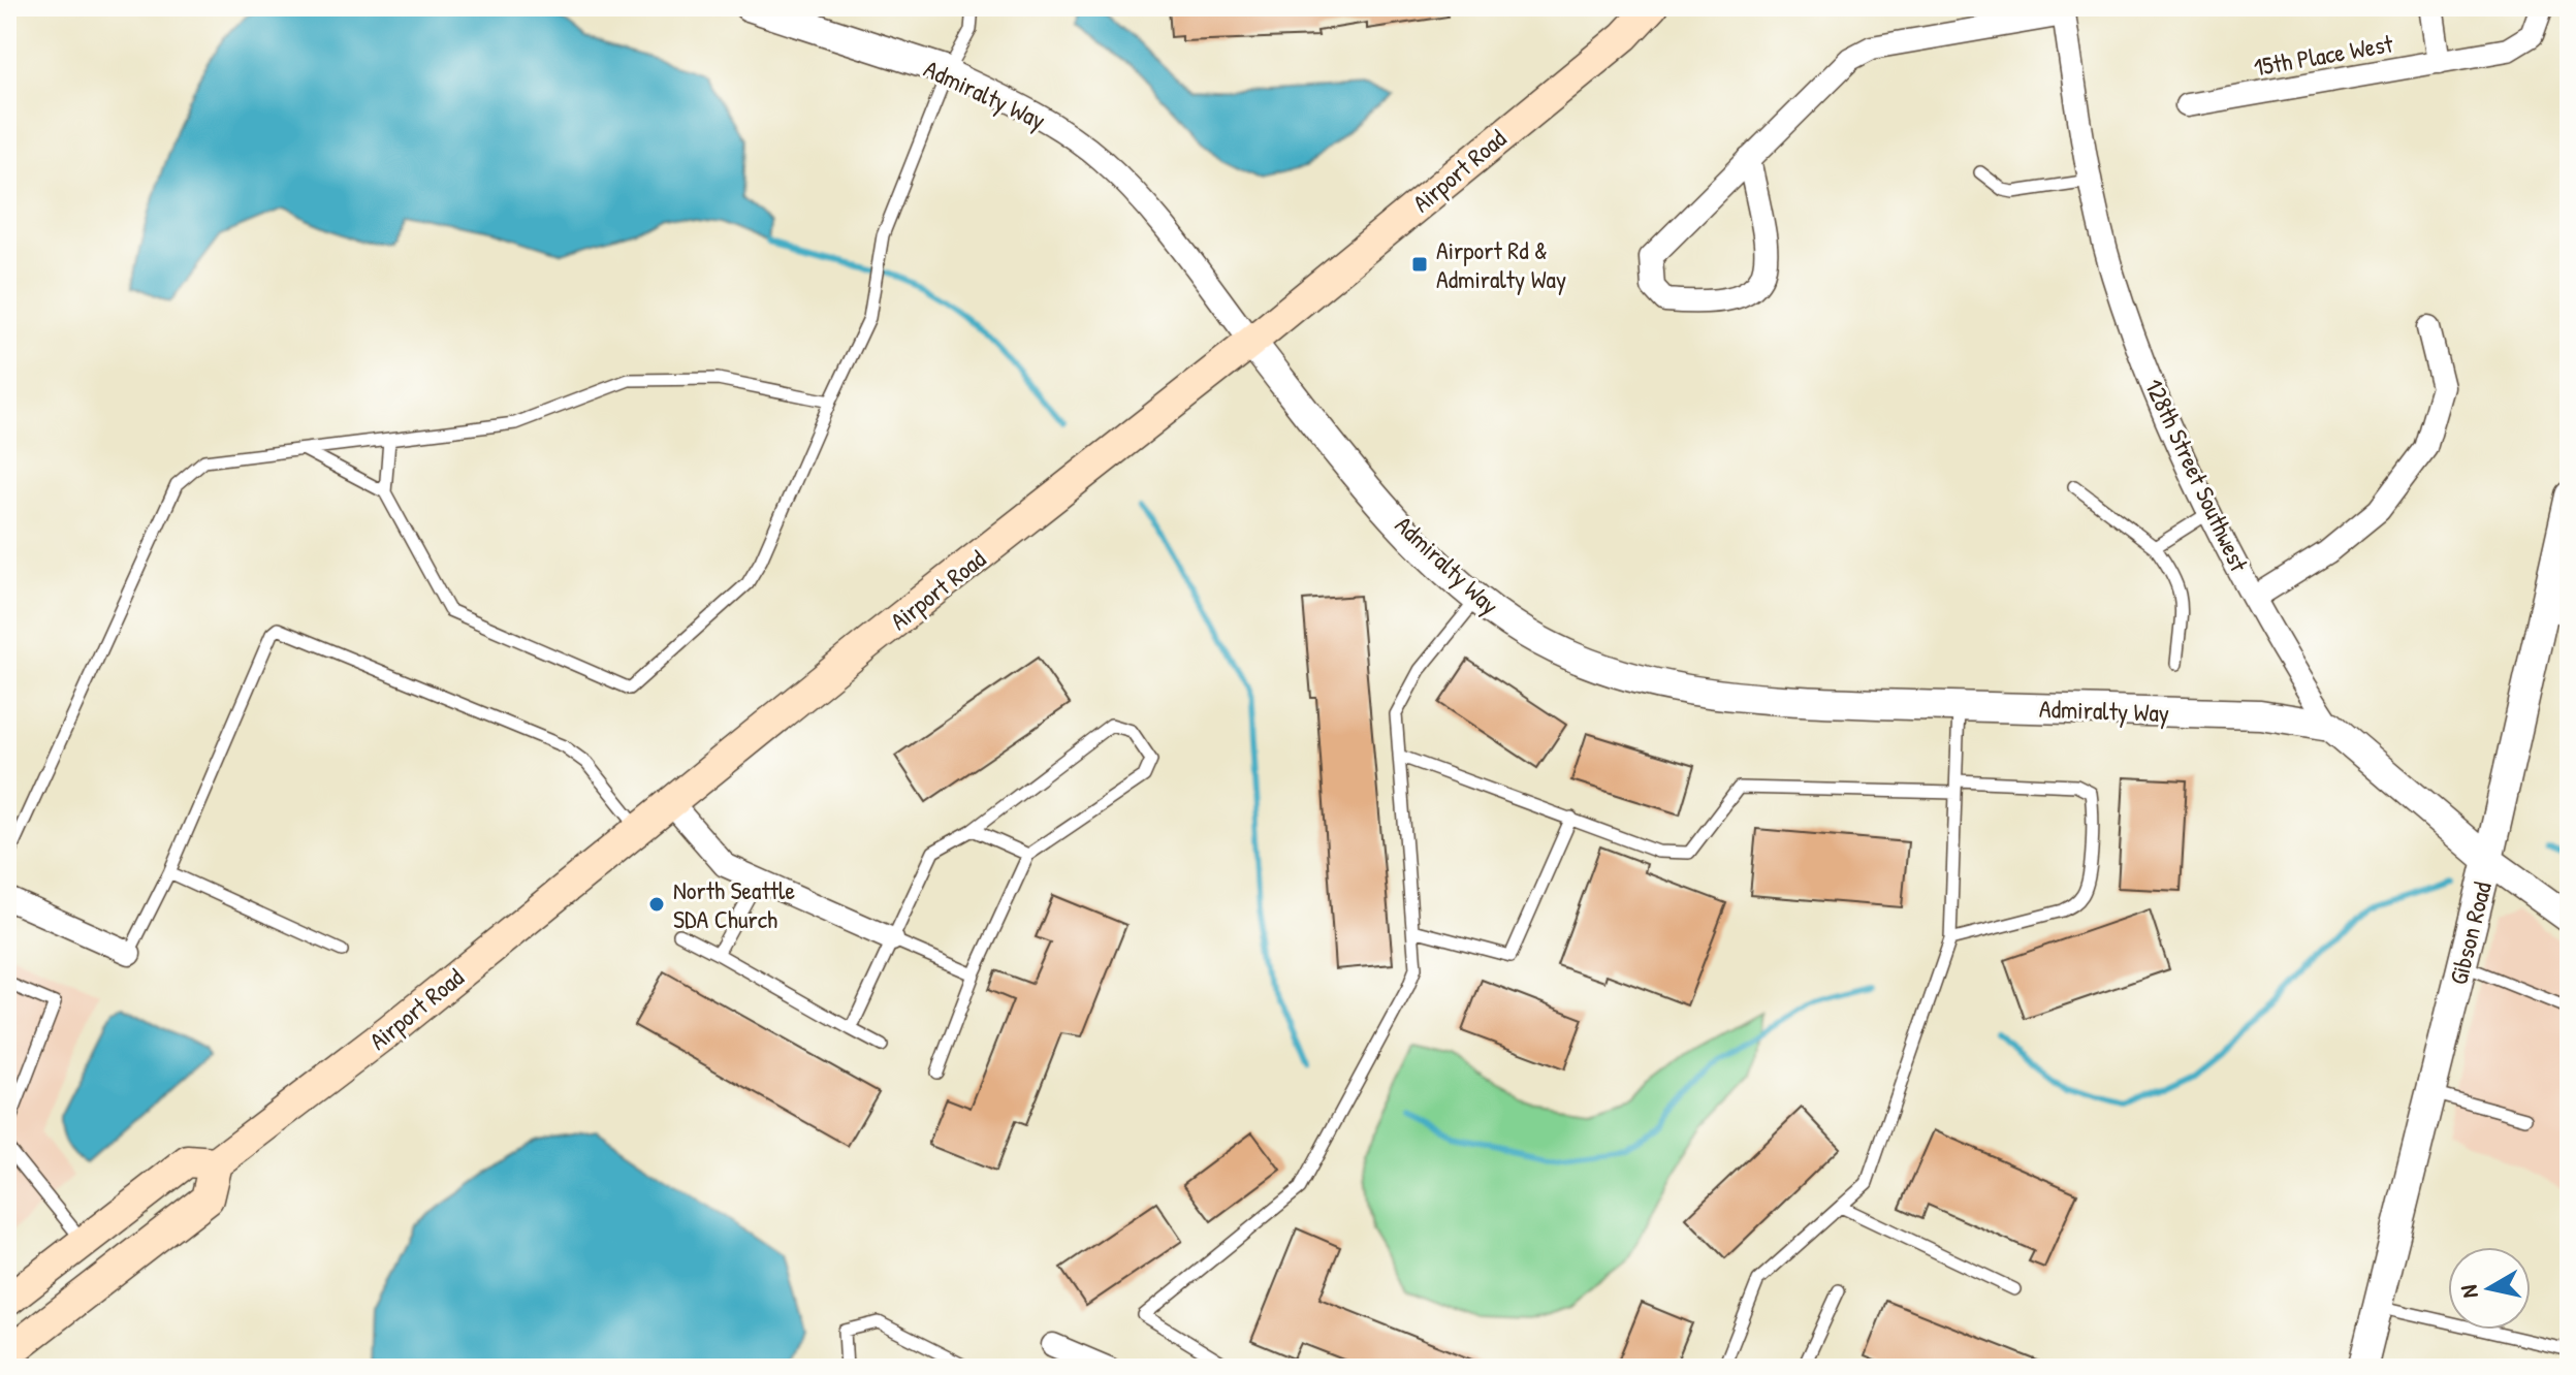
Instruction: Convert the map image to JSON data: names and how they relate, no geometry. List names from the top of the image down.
{
  "streets": {
    "main road": ["Airport Road"],
    "street": [
      "15th Place West",
      "Admiralty Way",
      "128th Street Southwest",
      "Gibson Road"
    ]
  },
  "crossings": [
    ["Admiralty Way", "Airport Road"],
    ["Admiralty Way", "128th Street Southwest"],
    ["128th Street Southwest", "Gibson Road"]
  ],
  "places": {
    "transit": ["Airport Rd & Admiralty Way"],
    "other": ["North Seattle SDA Church"]
  },
  "north": "left"
}
